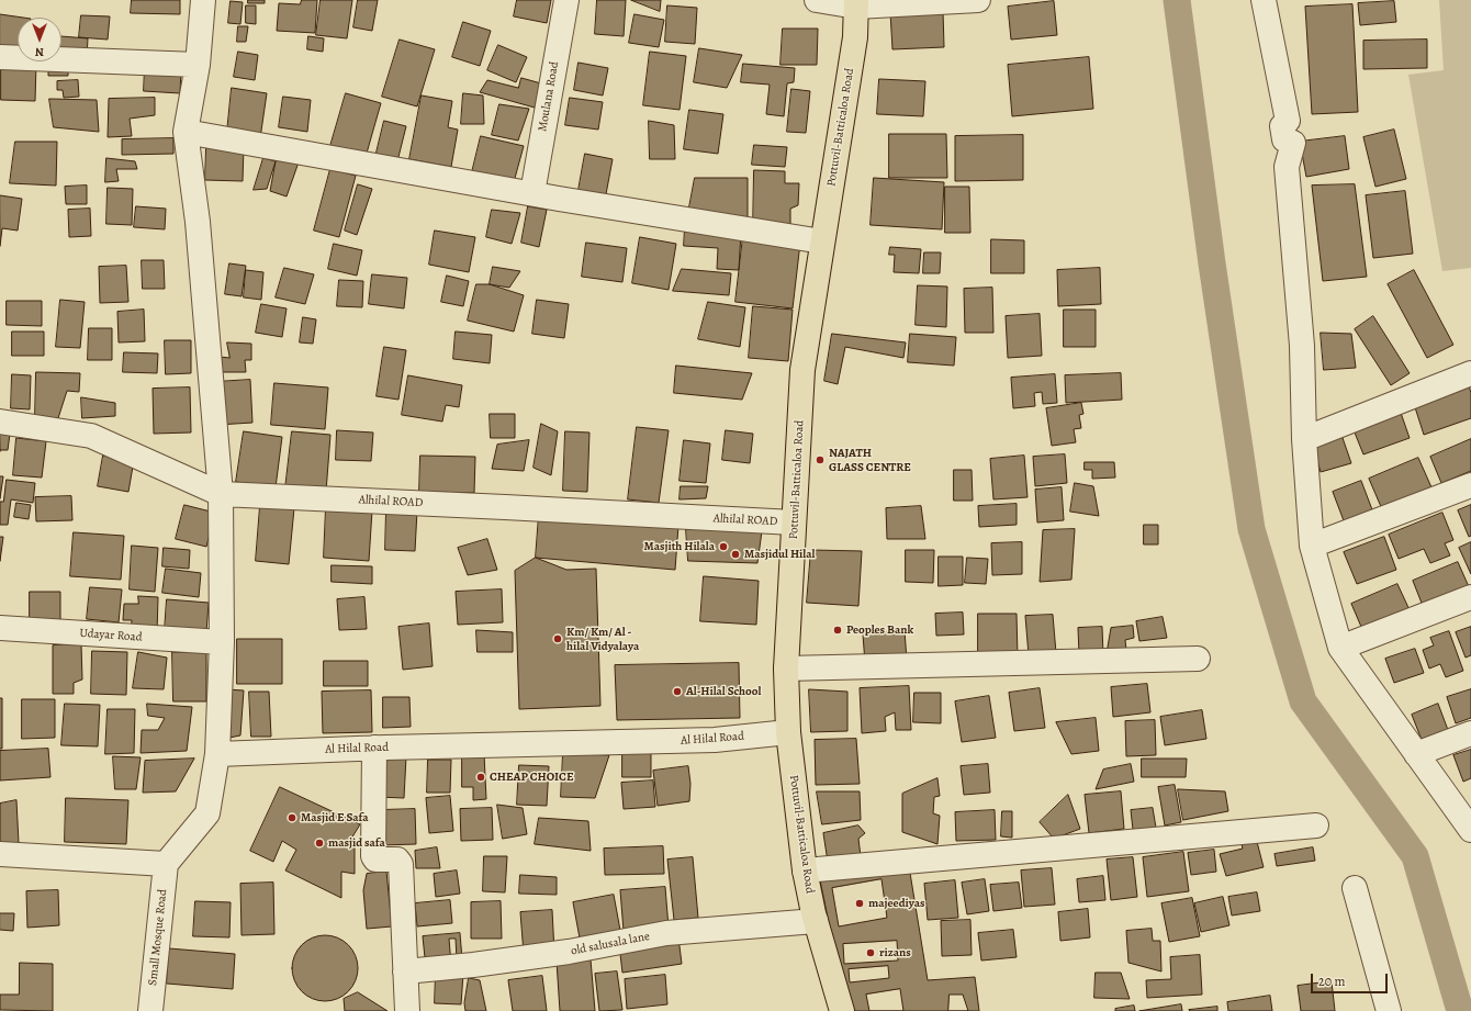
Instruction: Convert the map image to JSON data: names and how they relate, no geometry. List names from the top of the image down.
{
  "streets": {
    "highway": ["Pottuvil-Batticaloa Road"],
    "street": [
      "Moulana Road",
      "Alhilal ROAD",
      "Udayar Road",
      "Al Hilal Road",
      "Small Mosque Road",
      "old salusala lane"
    ]
  },
  "crossings": [
    ["Pottuvil-Batticaloa Road", "Alhilal ROAD"],
    ["Pottuvil-Batticaloa Road", "Al Hilal Road"],
    ["Pottuvil-Batticaloa Road", "old salusala lane"]
  ],
  "places": [
    "NAJATH GLASS CENTRE",
    "Masjith Hilala",
    "Masjidul Hilal",
    "Peoples Bank",
    "Km/ Km/ Al - hilal Vidyalaya",
    "Al-Hilal School",
    "CHEAP CHOICE",
    "Masjid E Safa",
    "masjid safa",
    "majeediyas",
    "rizans"
  ],
  "scale_bar": "20 m",
  "north": "bottom"
}
